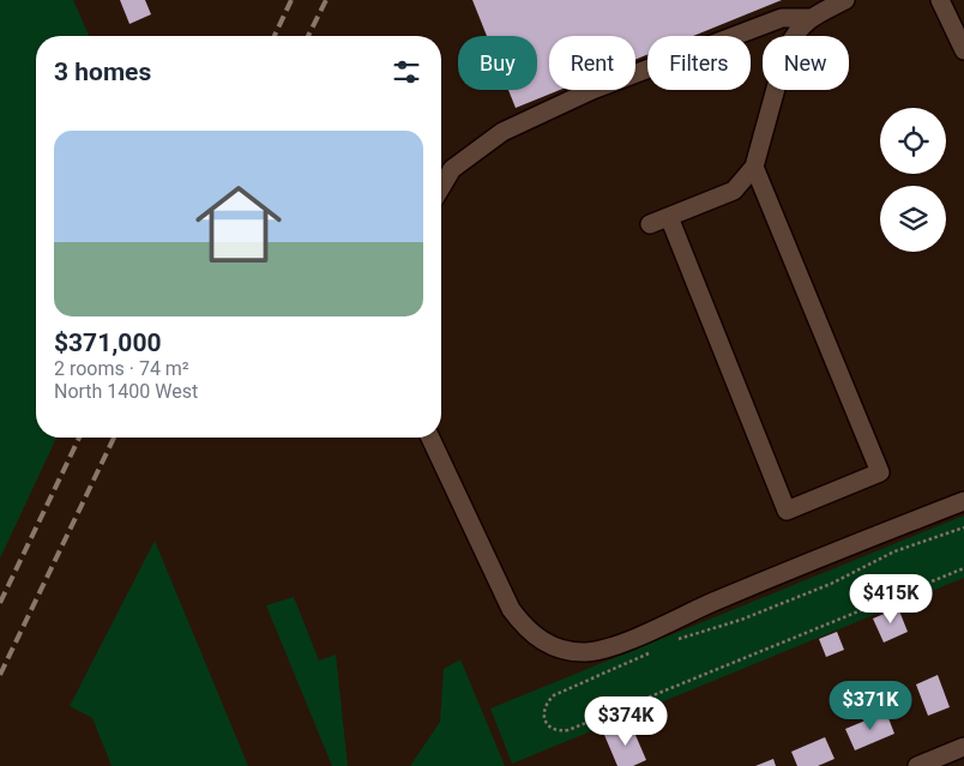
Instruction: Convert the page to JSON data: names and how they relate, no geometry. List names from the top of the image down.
{
  "page": {
    "chip": [
      "Buy",
      "Rent",
      "Filters",
      "New"
    ],
    "heading": "3 homes",
    "list": [
      {
        "name": "$371,000",
        "note": "2 rooms · 74 m² · North 1400 West"
      }
    ],
    "price": ["$415K", "$371K", "$374K"]
  }
}
